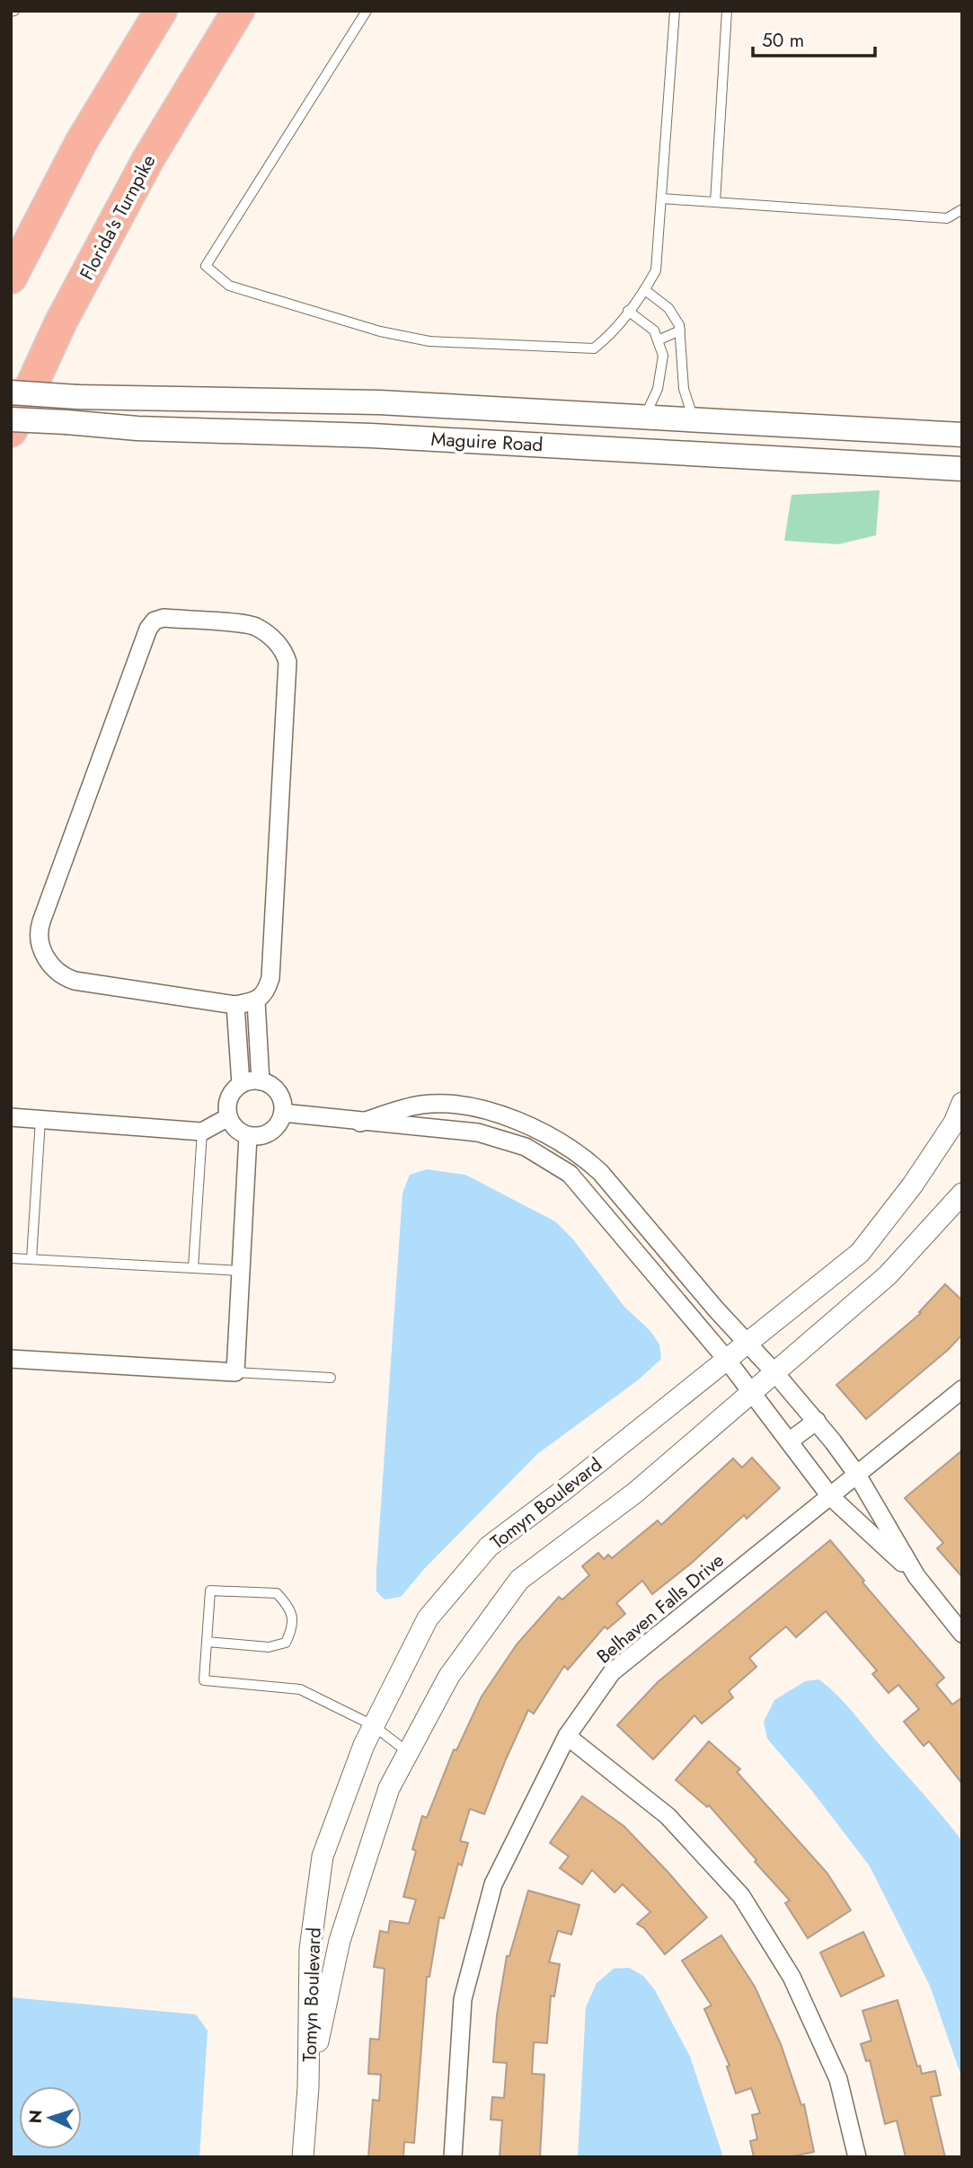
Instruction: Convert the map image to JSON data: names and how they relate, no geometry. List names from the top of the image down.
{
  "streets": {
    "highway": ["Florida's Turnpike"],
    "main road": ["Maguire Road"],
    "street": ["Tomyn Boulevard", "Belhaven Falls Drive"]
  },
  "scale_bar": "50 m",
  "north": "left"
}
